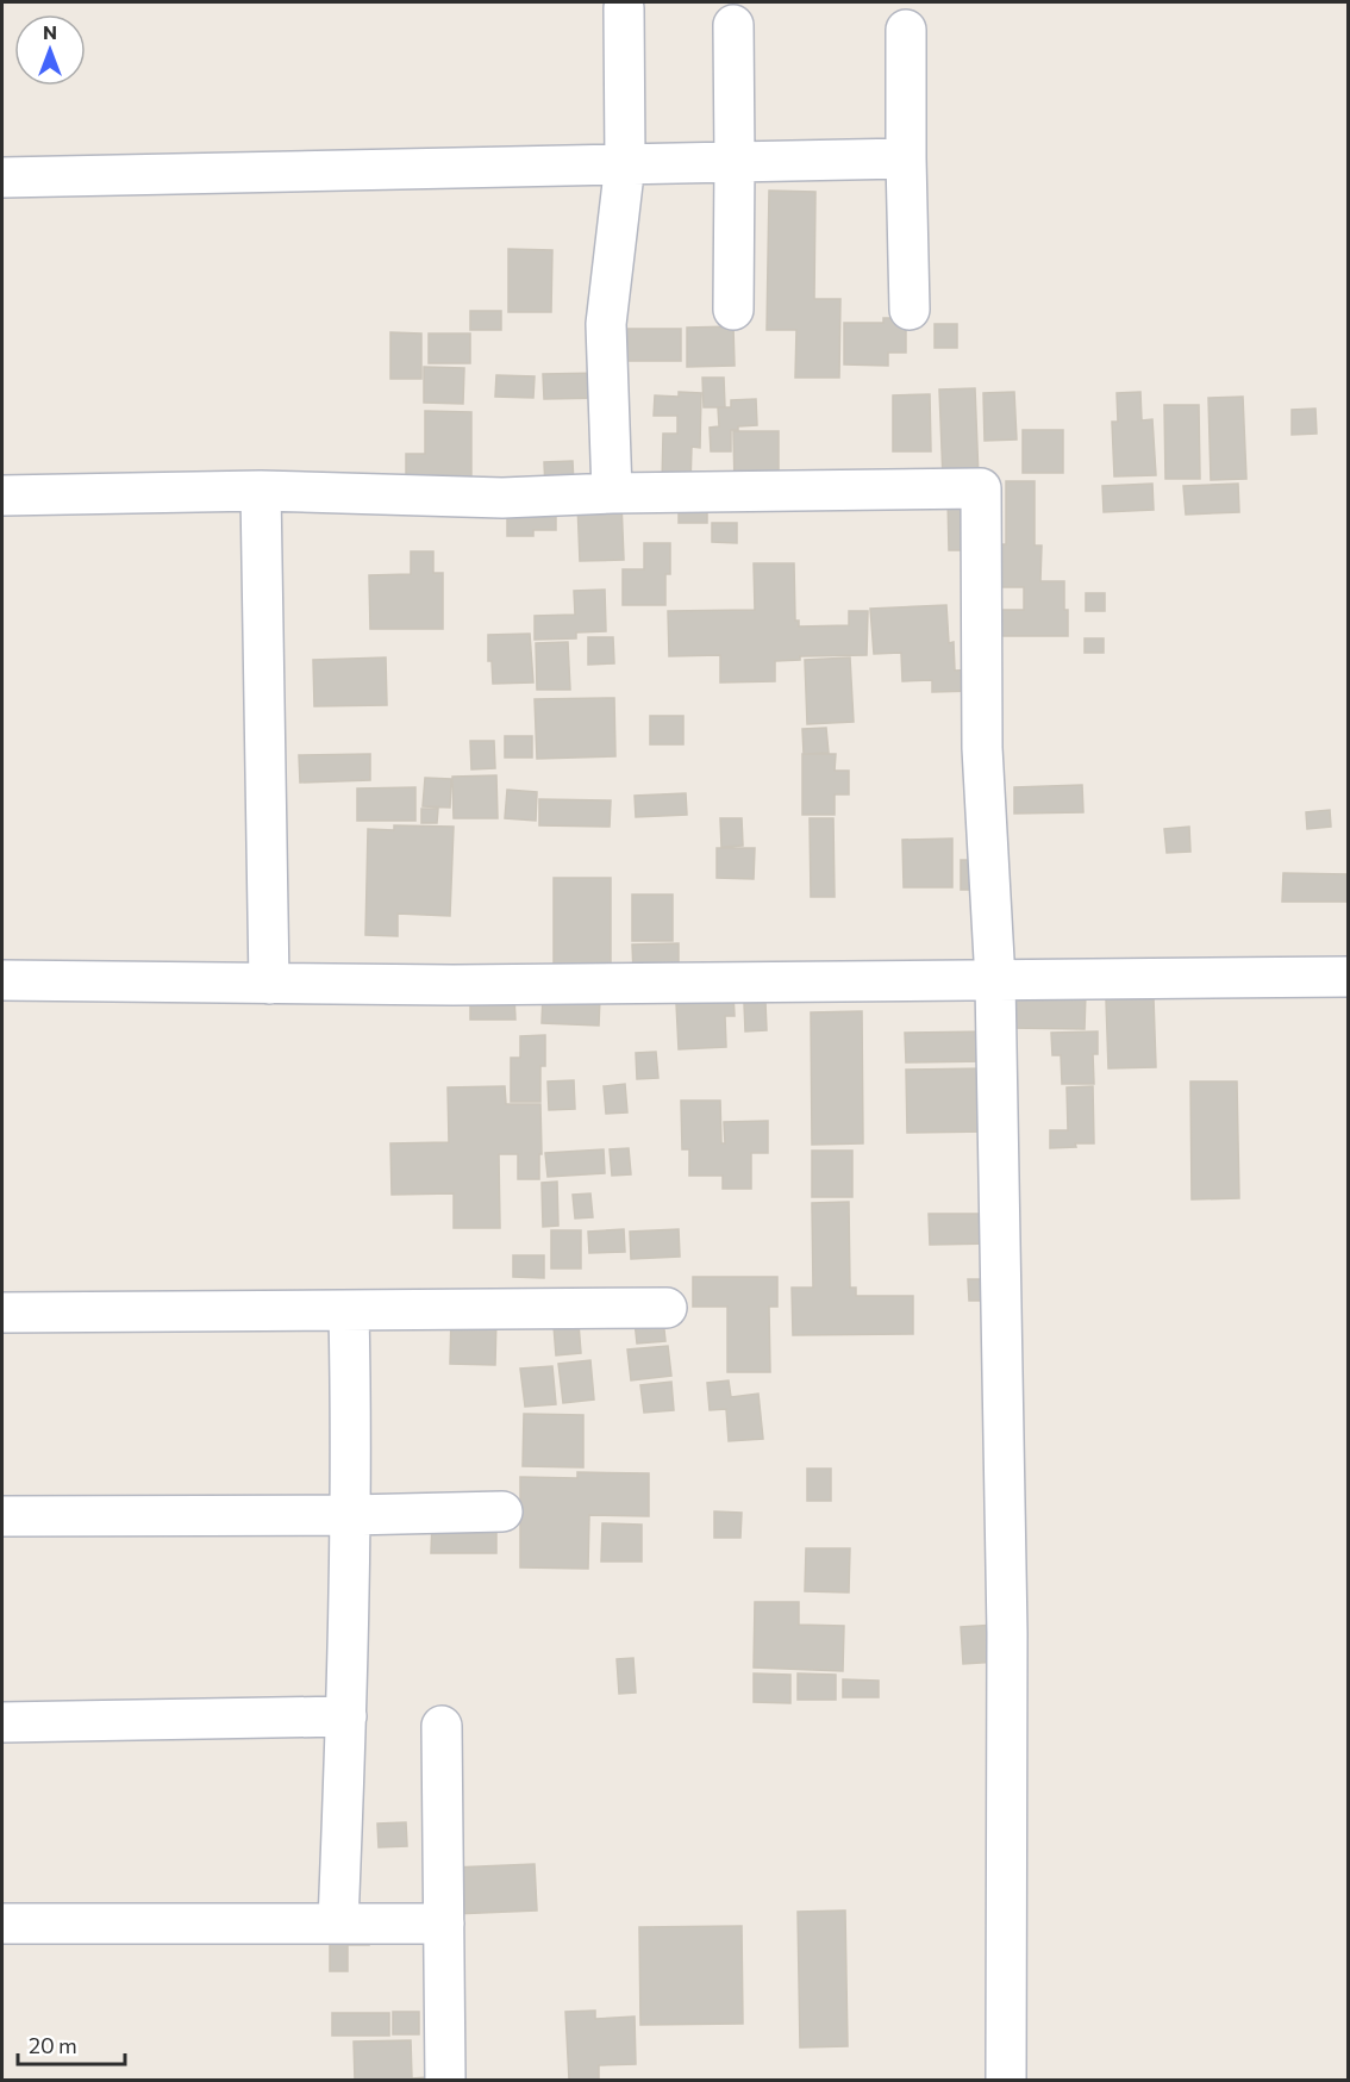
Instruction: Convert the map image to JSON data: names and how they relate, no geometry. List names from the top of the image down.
{
  "scale_bar": "20 m",
  "north": "top"
}
